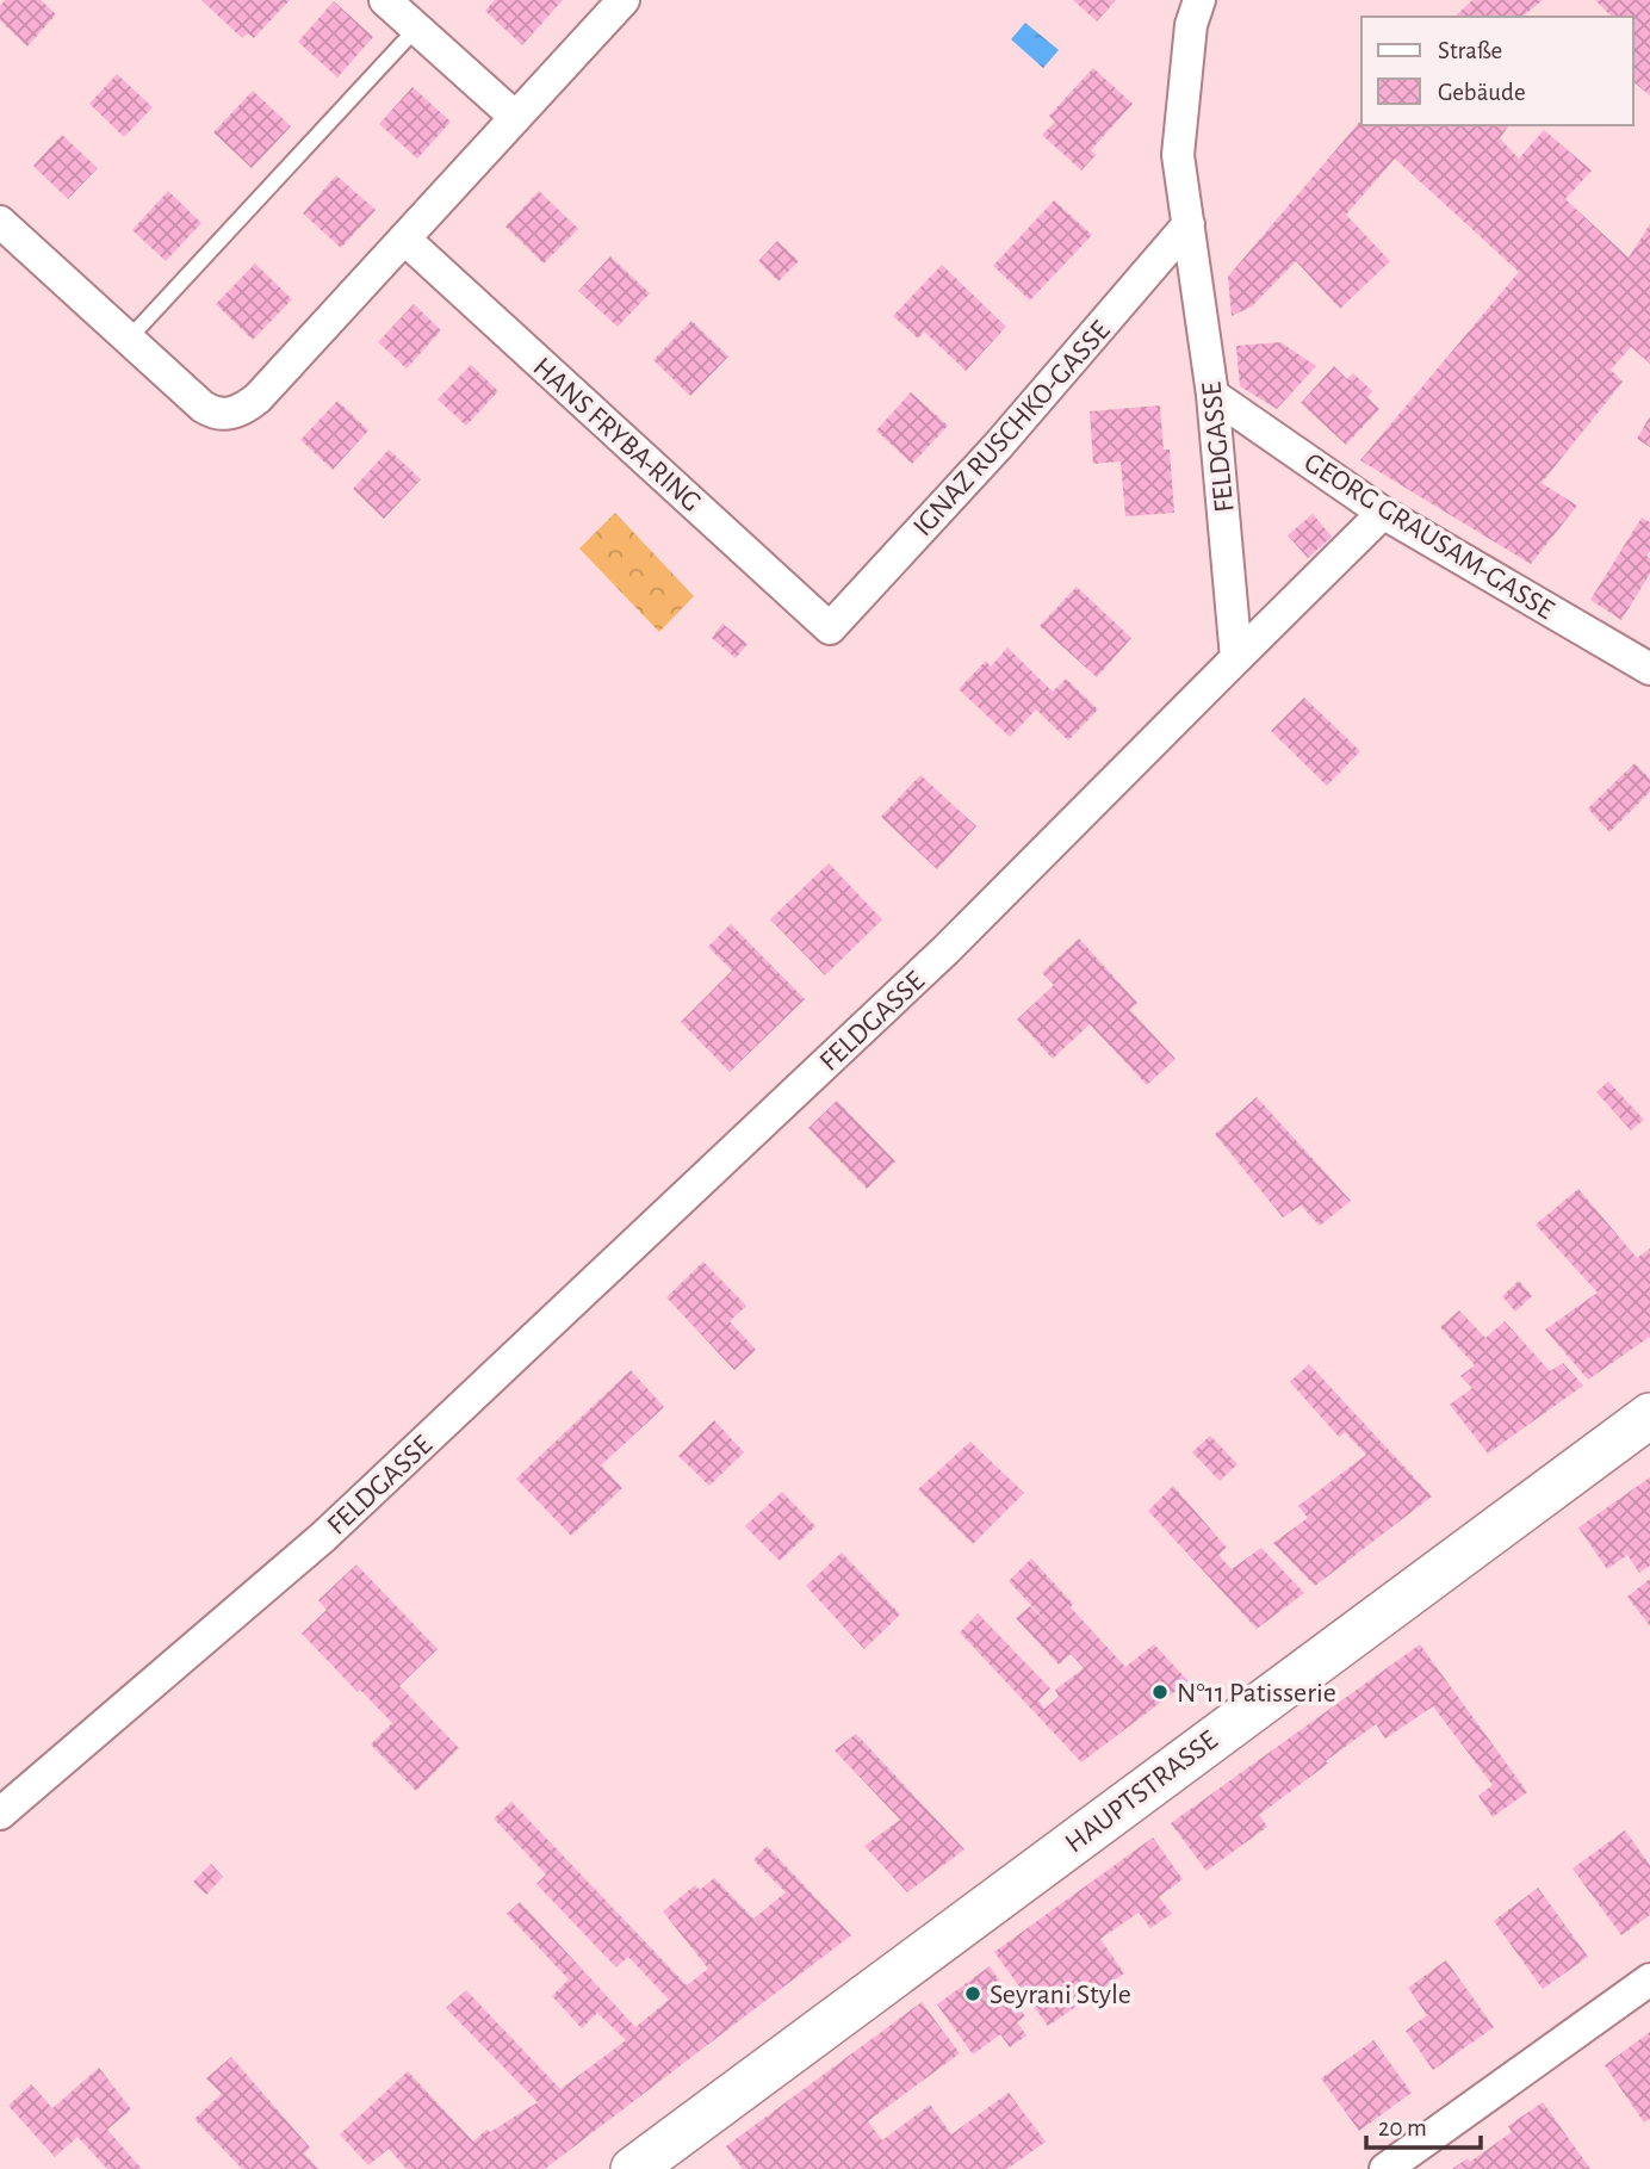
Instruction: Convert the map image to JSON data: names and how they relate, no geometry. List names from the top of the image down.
{
  "streets": {
    "main road": ["HAUPTSTRASSE"],
    "street": [
      "IGNAZ RUSCHKO-GASSE",
      "HANS FRYBA-RING",
      "FELDGASSE",
      "GEORG GRAUSAM-GASSE"
    ]
  },
  "crossings": [
    ["IGNAZ RUSCHKO-GASSE", "HANS FRYBA-RING"],
    ["IGNAZ RUSCHKO-GASSE", "FELDGASSE"],
    ["FELDGASSE", "GEORG GRAUSAM-GASSE"]
  ],
  "places": ["N°11 Patisserie", "Seyrani Style"],
  "legend": ["Straße", "Gebäude"],
  "scale_bar": "20 m"
}
